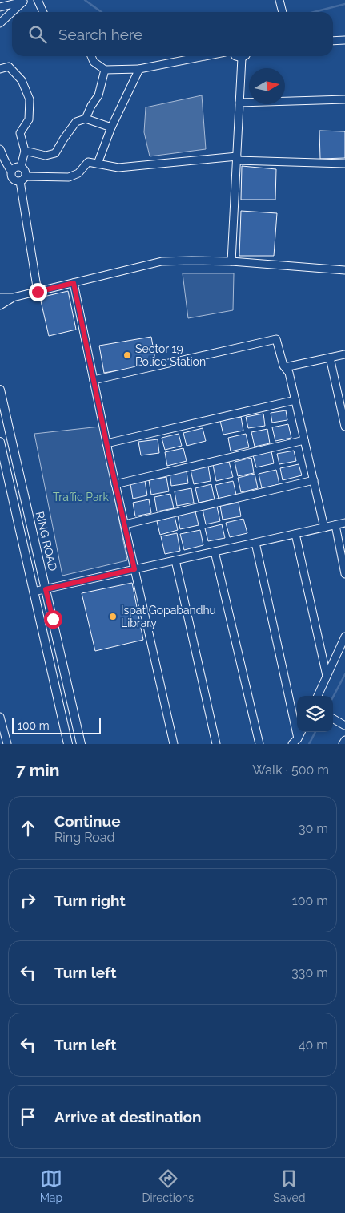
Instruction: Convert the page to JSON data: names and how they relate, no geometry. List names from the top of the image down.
{
  "streets": {
    "main road": ["RING ROAD"]
  },
  "parks": ["Traffic Park"],
  "places": ["Sector 19 Police Station", "Ispat Gopabandhu Library"],
  "scale_bar": "100 m",
  "north": "right",
  "page": {
    "search": "Search here",
    "scale": "100 m",
    "heading": ["7 min", "Walk · 500 m"],
    "list": [
      ["Continue", "Ring Road", "30 m"],
      ["Turn right", "100 m"],
      ["Turn left", "330 m"],
      ["Turn left", "40 m"],
      "Arrive at destination"
    ],
    "nav": ["Map", "Directions", "Saved"]
  }
}
